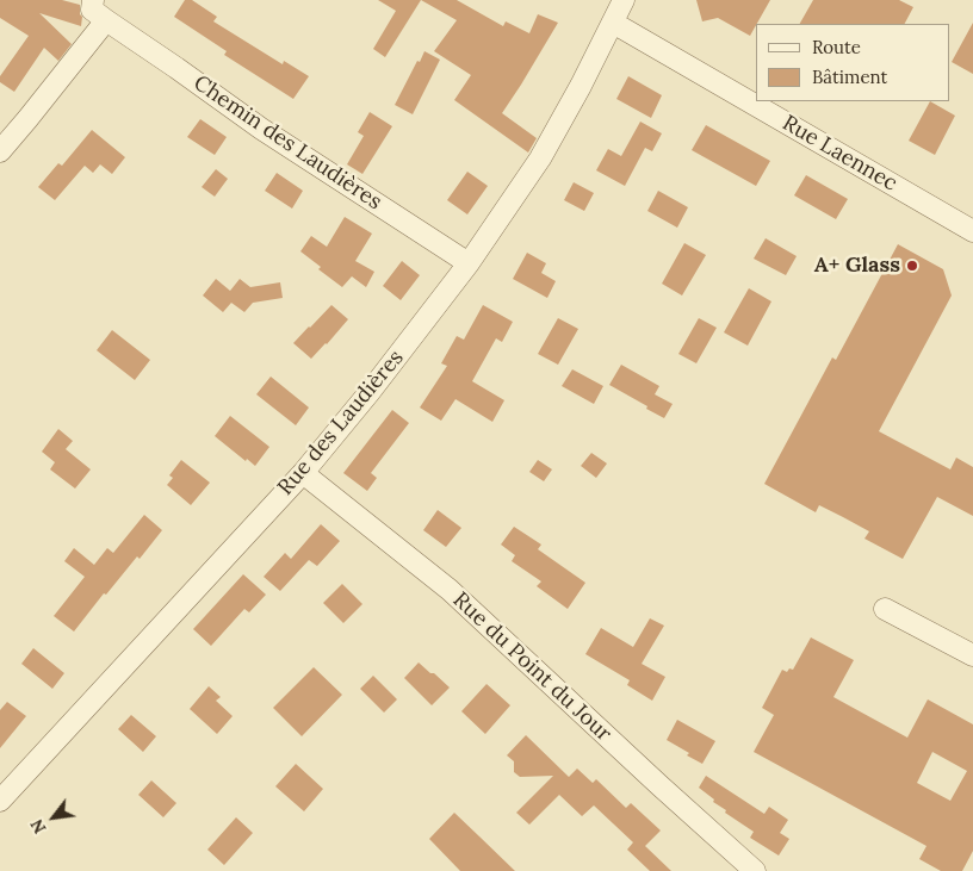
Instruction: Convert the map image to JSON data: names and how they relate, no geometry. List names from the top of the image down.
{
  "streets": {
    "street": [
      "Chemin des Laudières",
      "Rue Laennec",
      "Rue des Laudières",
      "Rue du Point du Jour"
    ]
  },
  "crossings": [
    ["Chemin des Laudières", "Rue des Laudières"],
    ["Rue Laennec", "Rue des Laudières"],
    ["Rue des Laudières", "Rue du Point du Jour"]
  ],
  "places": ["A+ Glass"],
  "legend": ["Route", "Bâtiment"],
  "north": "bottom left"
}
